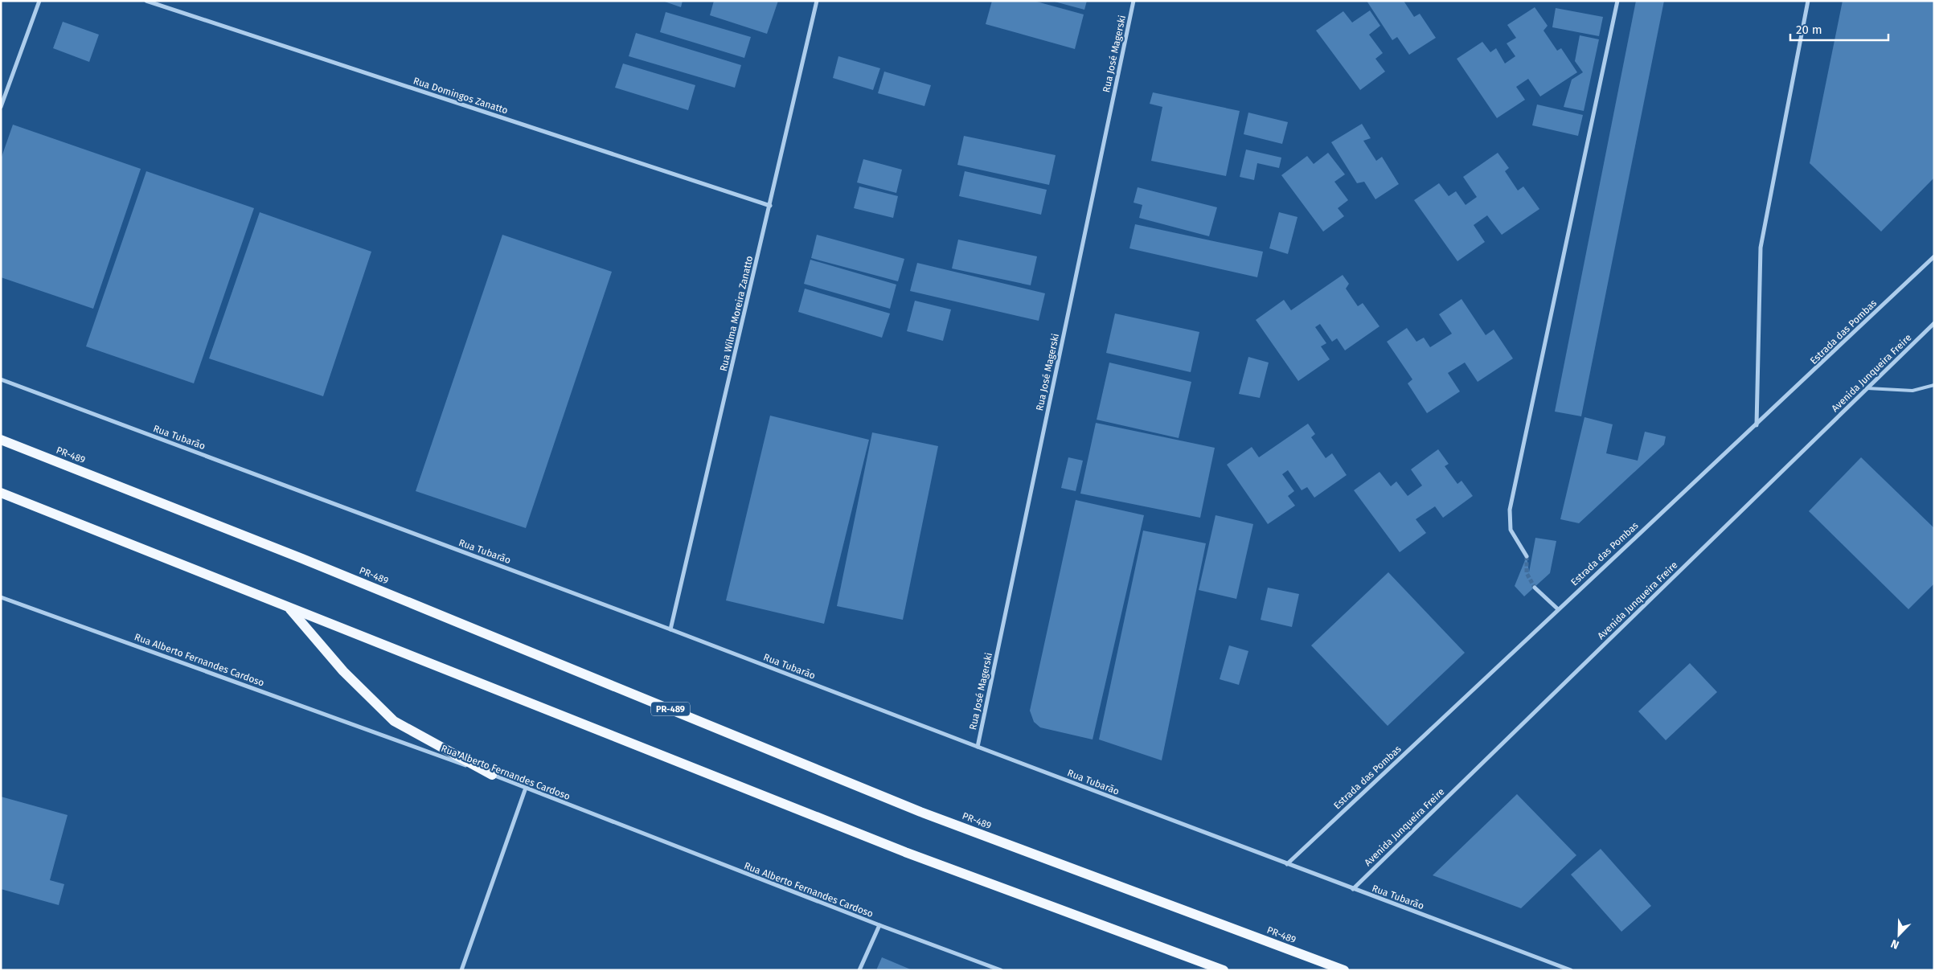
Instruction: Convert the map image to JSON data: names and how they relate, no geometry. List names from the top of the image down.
{
  "streets": {
    "main road": ["PR-489"],
    "street": [
      "Rua José Magerski",
      "Rua Domingos Zanatto",
      "Rua Wilma Moreira Zanatto",
      "Estrada das Pombas",
      "Avenida Junqueira Freire",
      "Rua Tubarão",
      "Rua Alberto Fernandes Cardoso"
    ]
  },
  "crossings": [
    ["Rua José Magerski", "Rua Tubarão"],
    ["Rua Domingos Zanatto", "Rua Wilma Moreira Zanatto"],
    ["Rua Wilma Moreira Zanatto", "Rua Tubarão"],
    ["Estrada das Pombas", "Rua Tubarão"],
    ["Avenida Junqueira Freire", "Rua Tubarão"]
  ],
  "scale_bar": "20 m",
  "north": "bottom left"
}
